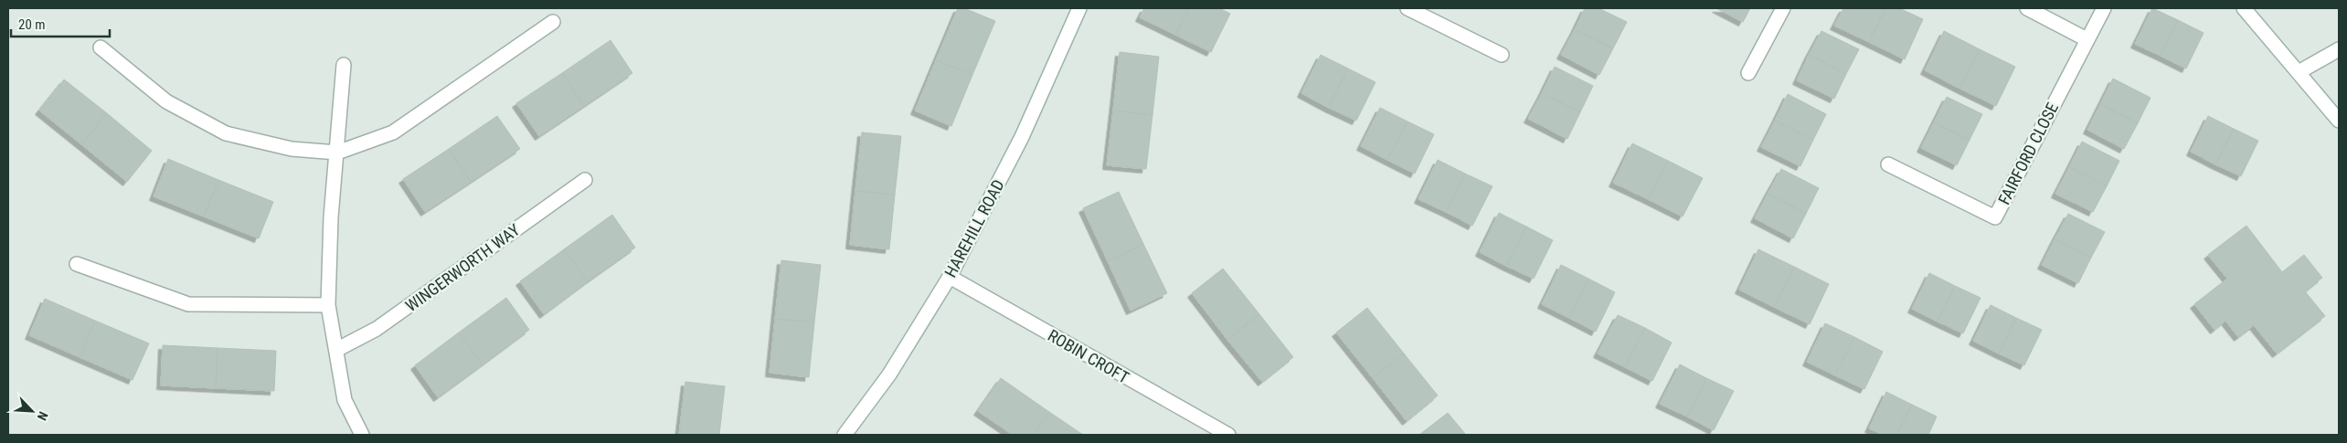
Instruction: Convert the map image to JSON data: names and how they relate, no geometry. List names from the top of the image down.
{
  "streets": {
    "street": [
      "FAIRFORD CLOSE",
      "HAREHILL ROAD",
      "WINGERWORTH WAY",
      "ROBIN CROFT"
    ]
  },
  "crossings": [
    ["HAREHILL ROAD", "ROBIN CROFT"]
  ],
  "scale_bar": "20 m",
  "north": "bottom right"
}
